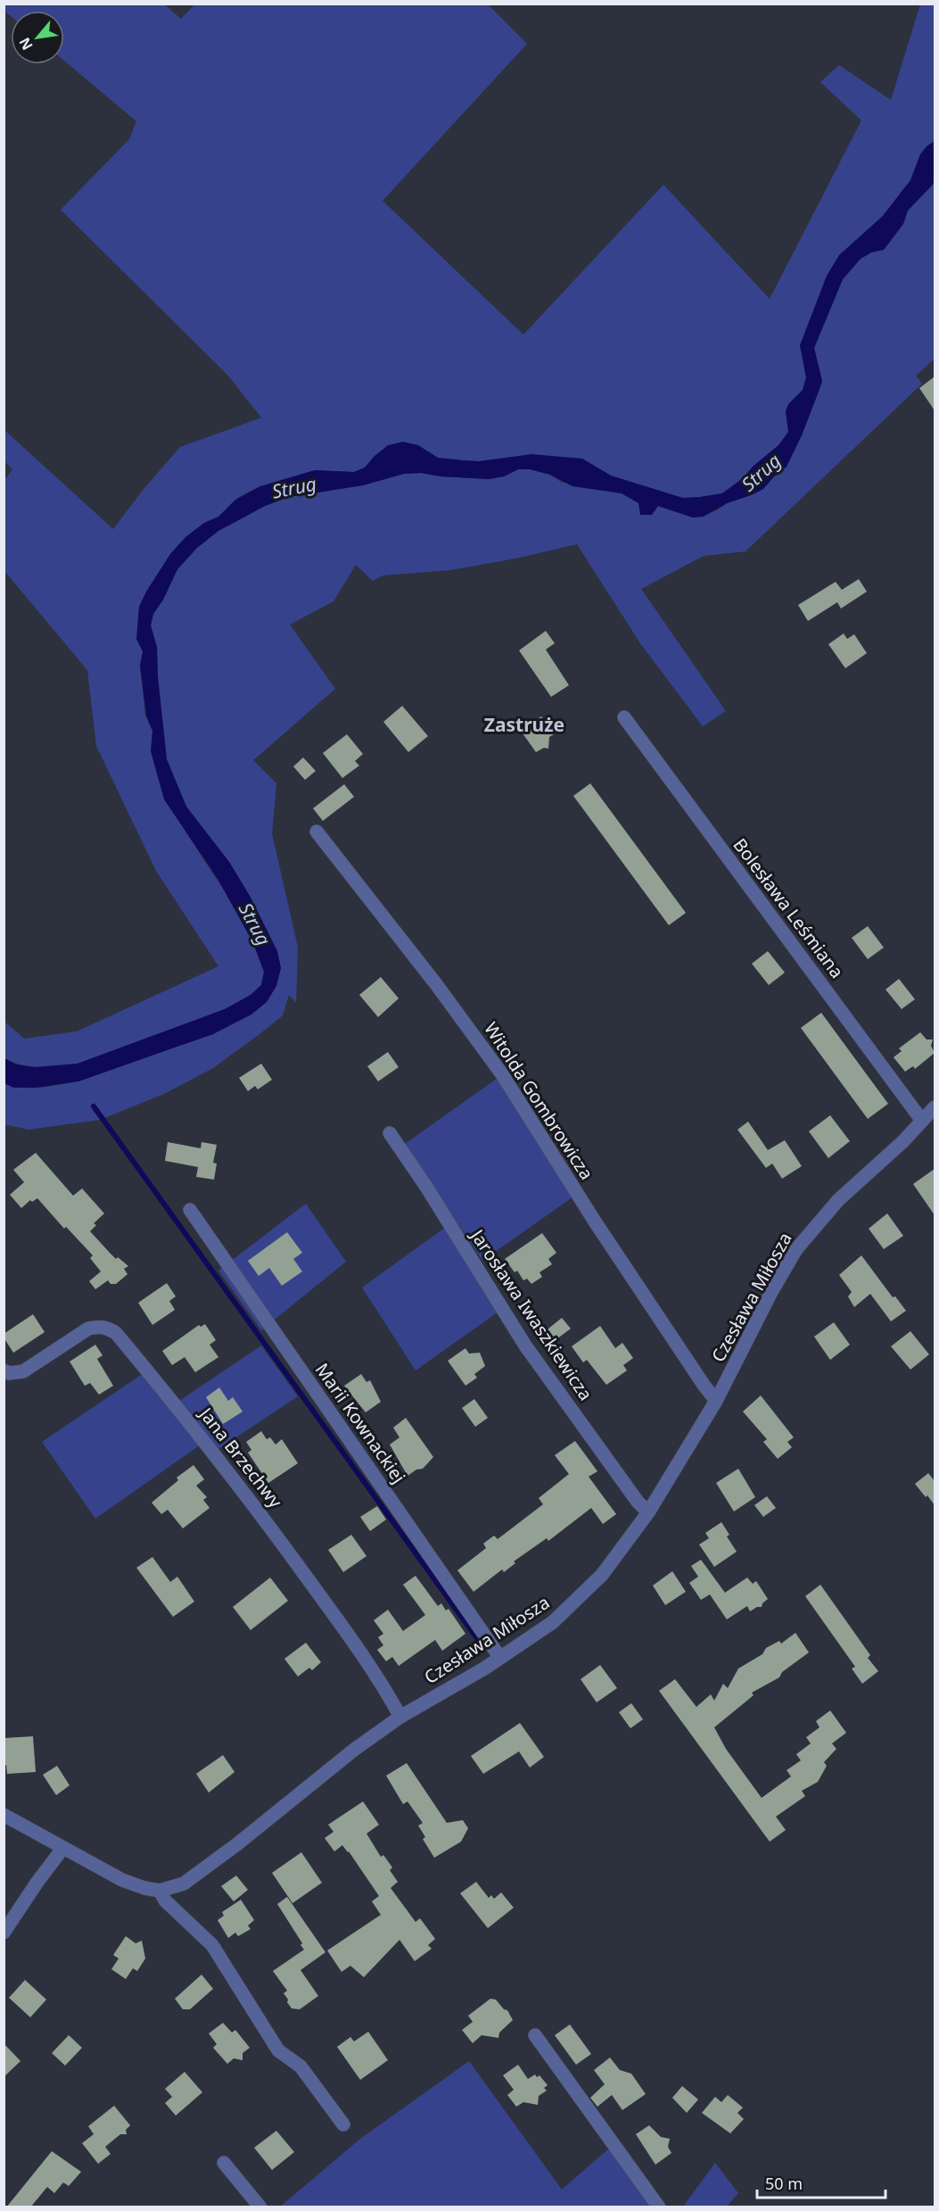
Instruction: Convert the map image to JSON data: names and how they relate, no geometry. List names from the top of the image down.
{
  "streets": {
    "street": [
      "Bolesława Leśmiana",
      "Witolda Gombrowicza",
      "Czesława Miłosza",
      "Jarosława Iwaszkiewicza",
      "Marii Kownackiej",
      "Jana Brzechwy"
    ]
  },
  "crossings": [
    ["Bolesława Leśmiana", "Czesława Miłosza"],
    ["Witolda Gombrowicza", "Czesława Miłosza"],
    ["Czesława Miłosza", "Jarosława Iwaszkiewicza"],
    ["Czesława Miłosza", "Marii Kownackiej"],
    ["Czesława Miłosza", "Jana Brzechwy"]
  ],
  "districts": ["Zastruże"],
  "water": ["Strug"],
  "scale_bar": "50 m",
  "north": "bottom left"
}
